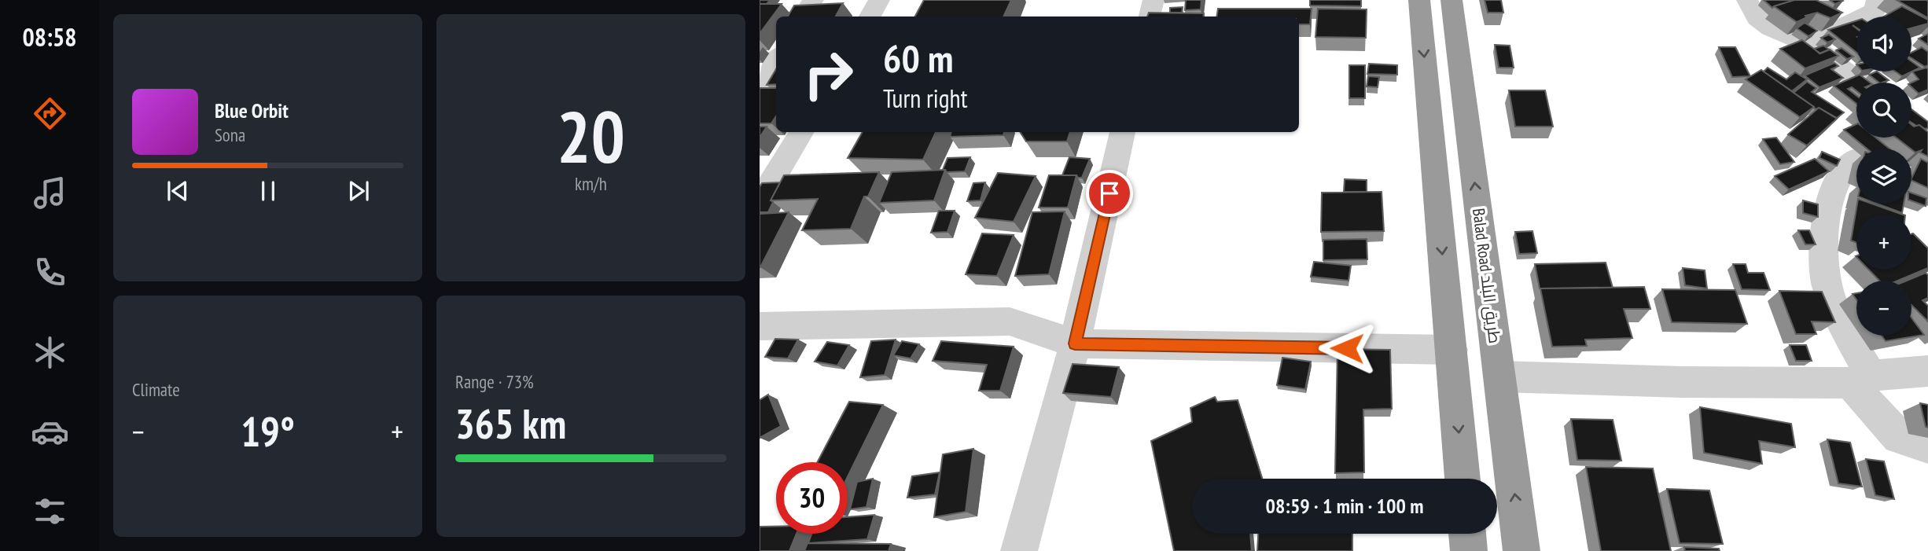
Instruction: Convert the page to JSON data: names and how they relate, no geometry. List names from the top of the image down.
{
  "streets": {
    "highway": ["Balad Road طريق البلد"]
  },
  "page": {
    "tabs": "08:58",
    "tile": [
      ["20", "km/h"],
      "Climate",
      ["Range · 73%", "365 km"]
    ],
    "map_buttons": ["+", "−"],
    "turn": ["60 m", "Turn right"],
    "song": ["Blue Orbit", "Sona"],
    "heat": ["−", "19°", "+"],
    "limit": "30",
    "trip": "08:59 · 1 min · 100 m"
  }
}
